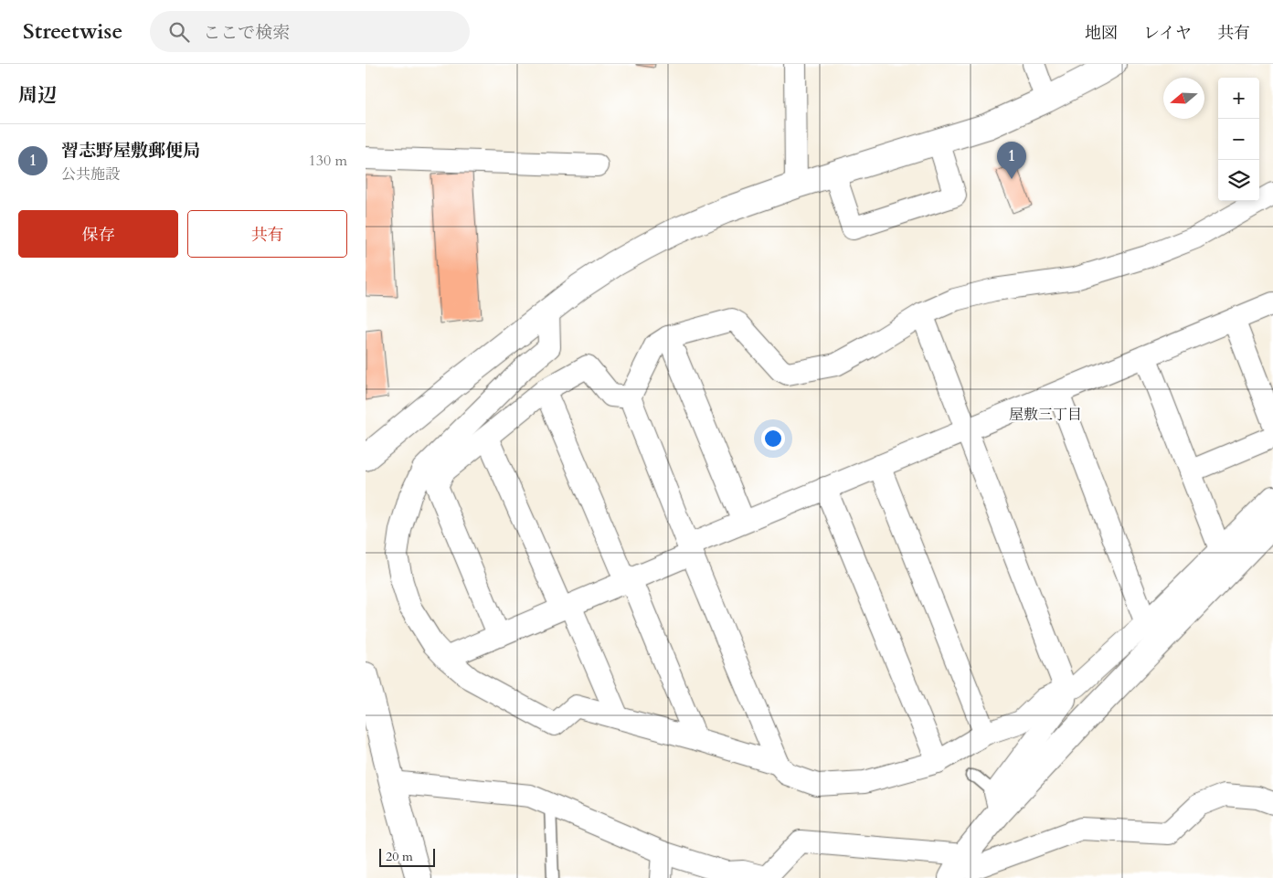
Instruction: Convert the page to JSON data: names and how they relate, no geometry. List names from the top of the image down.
{
  "districts": ["屋敷三丁目"],
  "scale_bar": "20 m",
  "north": "left",
  "page": {
    "header": "Streetwise",
    "search": "ここで検索",
    "nav": ["地図", "レイヤ", "共有"],
    "heading": "周辺",
    "map_buttons": ["+", "−"],
    "list": [
      {
        "mark": "1",
        "name": "習志野屋敷郵便局",
        "note": "公共施設",
        "value": "130 m"
      }
    ],
    "pins": "1",
    "buttons": ["保存", "共有"],
    "scale": "20 m"
  }
}
